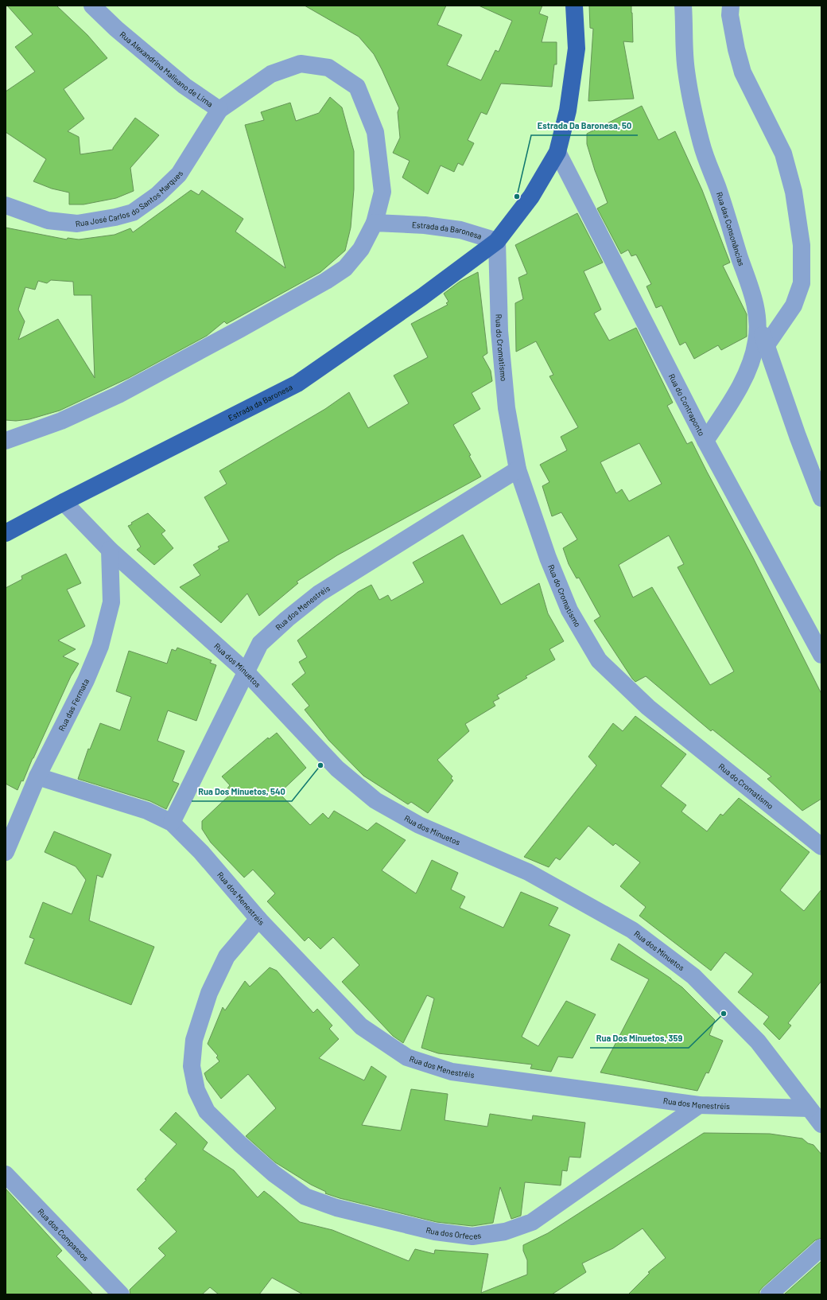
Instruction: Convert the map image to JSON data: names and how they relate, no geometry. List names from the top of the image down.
{
  "streets": {
    "main road": ["Estrada da Baronesa"],
    "street": [
      "Rua Alexandrina Malisano de Lima",
      "Rua José Carlos do Santos Marques",
      "Rua das Consonâncias",
      "Rua do Cromatismo",
      "Rua do Contraponto",
      "Rua dos Menestréis",
      "Rua dos Minuetos",
      "Rua das Fermata",
      "Rua dos Orfeces",
      "Rua dos Compassos"
    ]
  },
  "crossings": [
    ["Rua Alexandrina Malisano de Lima", "Rua José Carlos do Santos Marques"],
    ["Rua Alexandrina Malisano de Lima", "Estrada da Baronesa"],
    ["Rua das Consonâncias", "Rua do Contraponto"],
    ["Estrada da Baronesa", "Rua do Cromatismo"],
    ["Estrada da Baronesa", "Rua do Contraponto"],
    ["Estrada da Baronesa", "Rua dos Minuetos"],
    ["Rua do Cromatismo", "Rua dos Menestréis"],
    ["Rua dos Menestréis", "Rua dos Minuetos"],
    ["Rua dos Menestréis", "Rua das Fermata"],
    ["Rua dos Menestréis", "Rua dos Orfeces"],
    ["Rua dos Minuetos", "Rua das Fermata"]
  ],
  "places": ["Estrada Da Baronesa, 50", "Rua Dos Minuetos, 540", "Rua Dos Minuetos, 359"]
}
